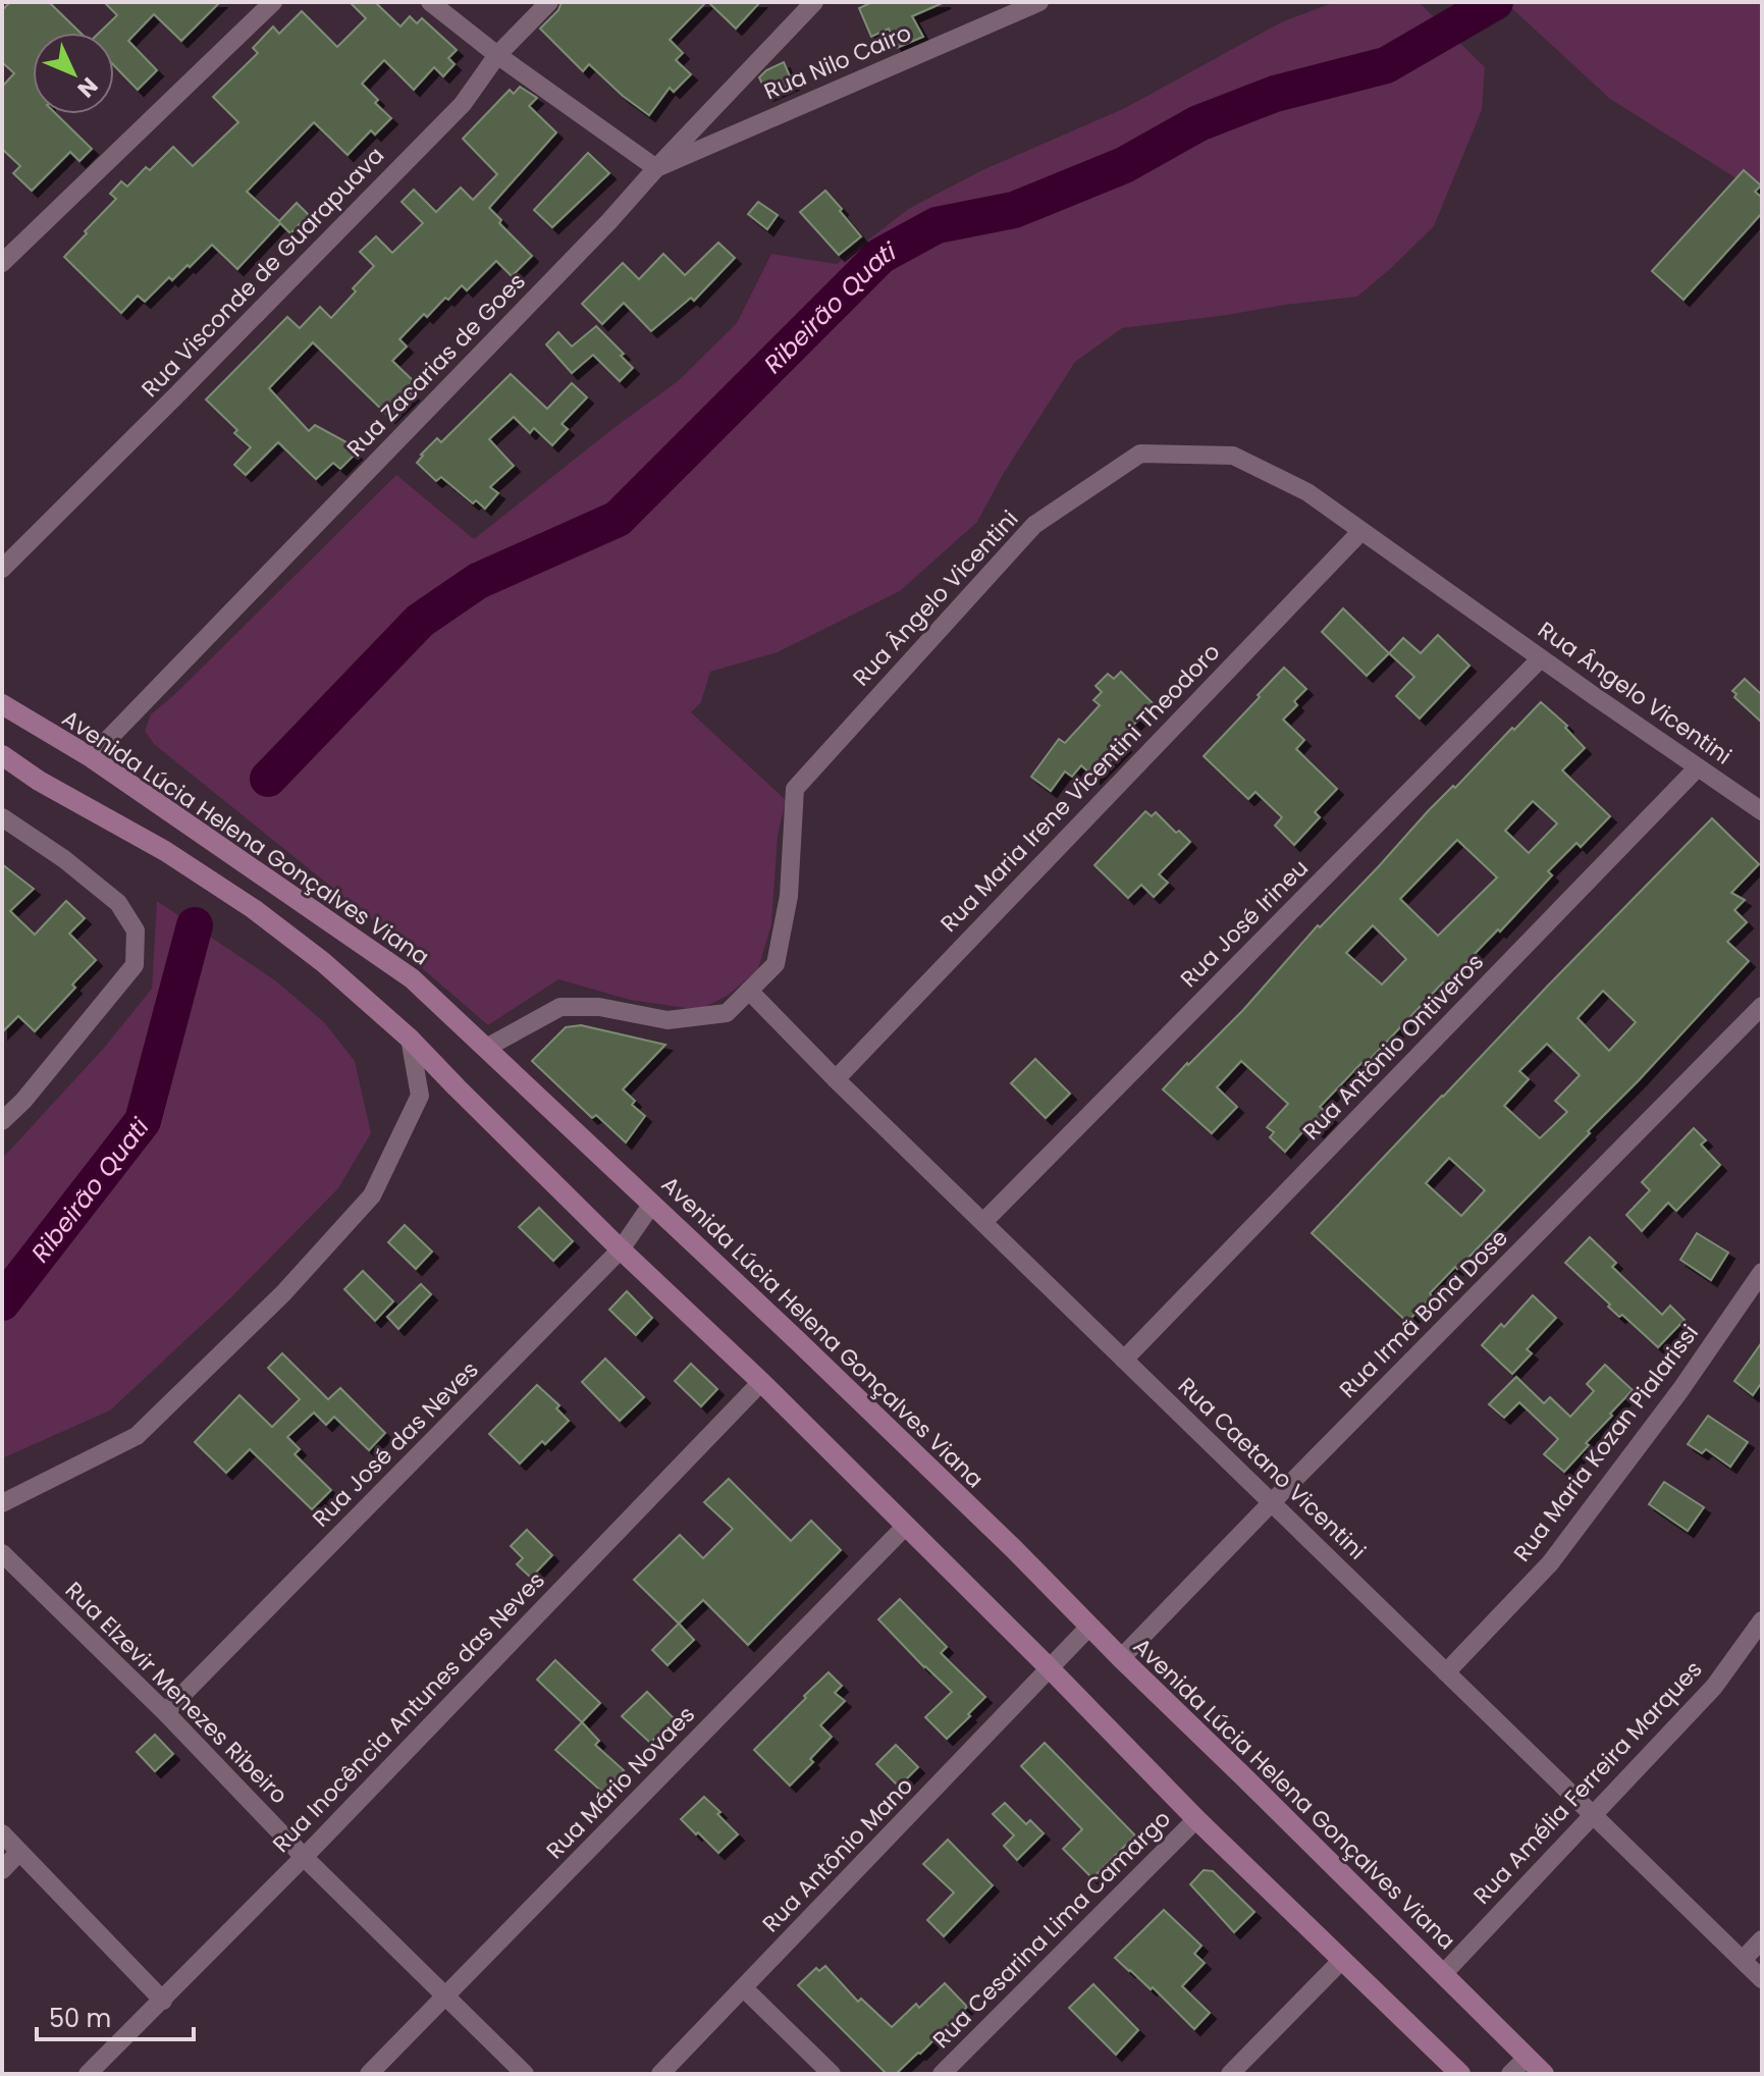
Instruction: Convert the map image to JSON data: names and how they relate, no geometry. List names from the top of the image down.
{
  "streets": {
    "street": [
      "Rua Nilo Cairo",
      "Rua Visconde de Guarapuava",
      "Rua Zacarias de Goes",
      "Rua Ângelo Vicentini",
      "Rua Maria Irene Vicentini Theodoro",
      "Avenida Lúcia Helena Gonçalves Viana",
      "Rua José Irineu",
      "Rua Antônio Ontiveros",
      "Rua Irmã Bona Dose",
      "Rua Maria Kozan Pialarissi",
      "Rua José das Neves",
      "Rua Caetano Vicentini",
      "Rua Elzevir Menezes Ribeiro",
      "Rua Inocência Antunes das Neves",
      "Rua Mário Novaes",
      "Rua Amélia Ferreira Marques",
      "Rua Antônio Mano",
      "Rua Cesarina Lima Camargo"
    ]
  },
  "crossings": [
    ["Rua Nilo Cairo", "Rua Zacarias de Goes"],
    ["Rua Zacarias de Goes", "Avenida Lúcia Helena Gonçalves Viana"],
    ["Rua Ângelo Vicentini", "Rua Maria Irene Vicentini Theodoro"],
    ["Rua Ângelo Vicentini", "Avenida Lúcia Helena Gonçalves Viana"],
    ["Rua Ângelo Vicentini", "Rua José Irineu"],
    ["Rua Ângelo Vicentini", "Rua Antônio Ontiveros"],
    ["Rua Ângelo Vicentini", "Rua Caetano Vicentini"],
    ["Rua Maria Irene Vicentini Theodoro", "Rua Caetano Vicentini"],
    ["Avenida Lúcia Helena Gonçalves Viana", "Rua Irmã Bona Dose"],
    ["Avenida Lúcia Helena Gonçalves Viana", "Rua José das Neves"],
    ["Avenida Lúcia Helena Gonçalves Viana", "Rua Amélia Ferreira Marques"],
    ["Avenida Lúcia Helena Gonçalves Viana", "Rua Antônio Mano"],
    ["Rua José Irineu", "Rua Caetano Vicentini"],
    ["Rua Antônio Ontiveros", "Rua Caetano Vicentini"],
    ["Rua Irmã Bona Dose", "Rua Caetano Vicentini"],
    ["Rua Maria Kozan Pialarissi", "Rua Caetano Vicentini"],
    ["Rua José das Neves", "Rua Elzevir Menezes Ribeiro"],
    ["Rua Caetano Vicentini", "Rua Amélia Ferreira Marques"],
    ["Rua Elzevir Menezes Ribeiro", "Rua Inocência Antunes das Neves"],
    ["Rua Elzevir Menezes Ribeiro", "Rua Mário Novaes"]
  ],
  "water": ["Ribeirão Quati"],
  "scale_bar": "50 m",
  "north": "bottom right"
}
